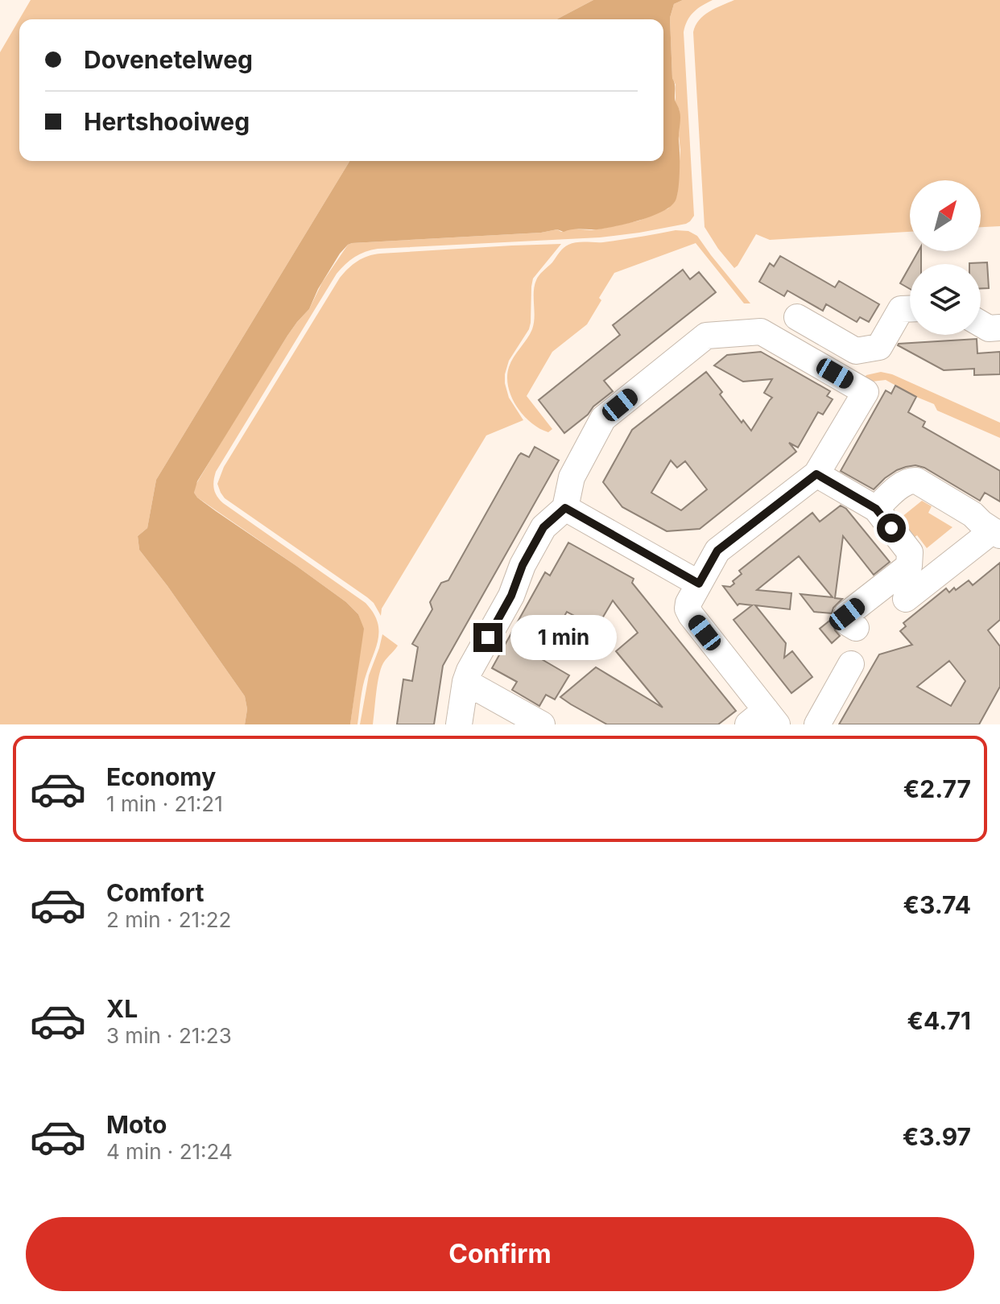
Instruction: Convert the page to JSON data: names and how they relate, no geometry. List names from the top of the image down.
{
  "north": "top right",
  "page": {
    "banner": ["Dovenetelweg", "Hertshooiweg"],
    "bubble": "1 min",
    "list": [
      {
        "name": "Economy",
        "note": "1 min · 21:21",
        "value": "€2.77"
      },
      {
        "name": "Comfort",
        "note": "2 min · 21:22",
        "value": "€3.74"
      },
      {
        "name": "XL",
        "note": "3 min · 21:23",
        "value": "€4.71"
      },
      {
        "name": "Moto",
        "note": "4 min · 21:24",
        "value": "€3.97"
      }
    ],
    "buttons": "Confirm"
  }
}
